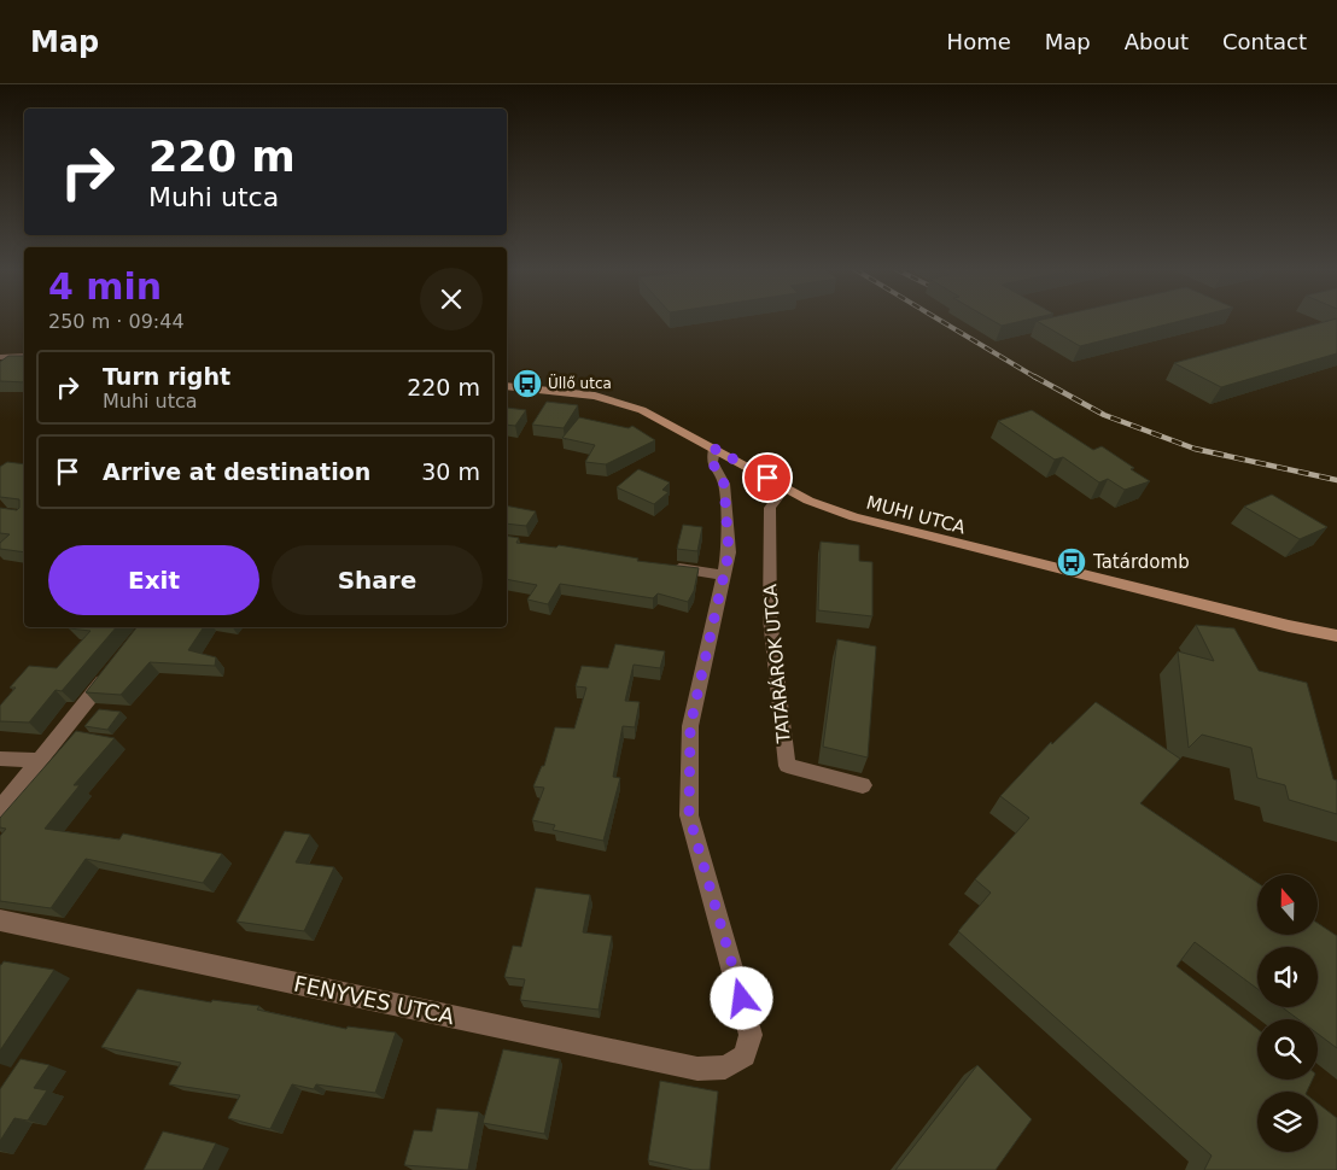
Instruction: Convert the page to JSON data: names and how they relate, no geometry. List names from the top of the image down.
{
  "streets": {
    "main road": ["MUHI UTCA"],
    "street": ["TATÁRÁROK UTCA", "FENYVES UTCA"]
  },
  "crossings": [
    ["MUHI UTCA", "TATÁRÁROK UTCA"]
  ],
  "places": {
    "bus stop": ["Üllő utca", "Tatárdomb"]
  },
  "north": "top",
  "page": {
    "header": "Map",
    "nav": [
      "Home",
      "Map",
      "About",
      "Contact"
    ],
    "turn": ["220 m", "Muhi utca"],
    "heading": ["4 min", "250 m · 09:44"],
    "list": [
      {
        "name": "Turn right",
        "note": "Muhi utca",
        "value": "220 m"
      },
      {
        "name": "Arrive at destination",
        "value": "30 m"
      }
    ],
    "buttons": ["Exit", "Share"]
  }
}
